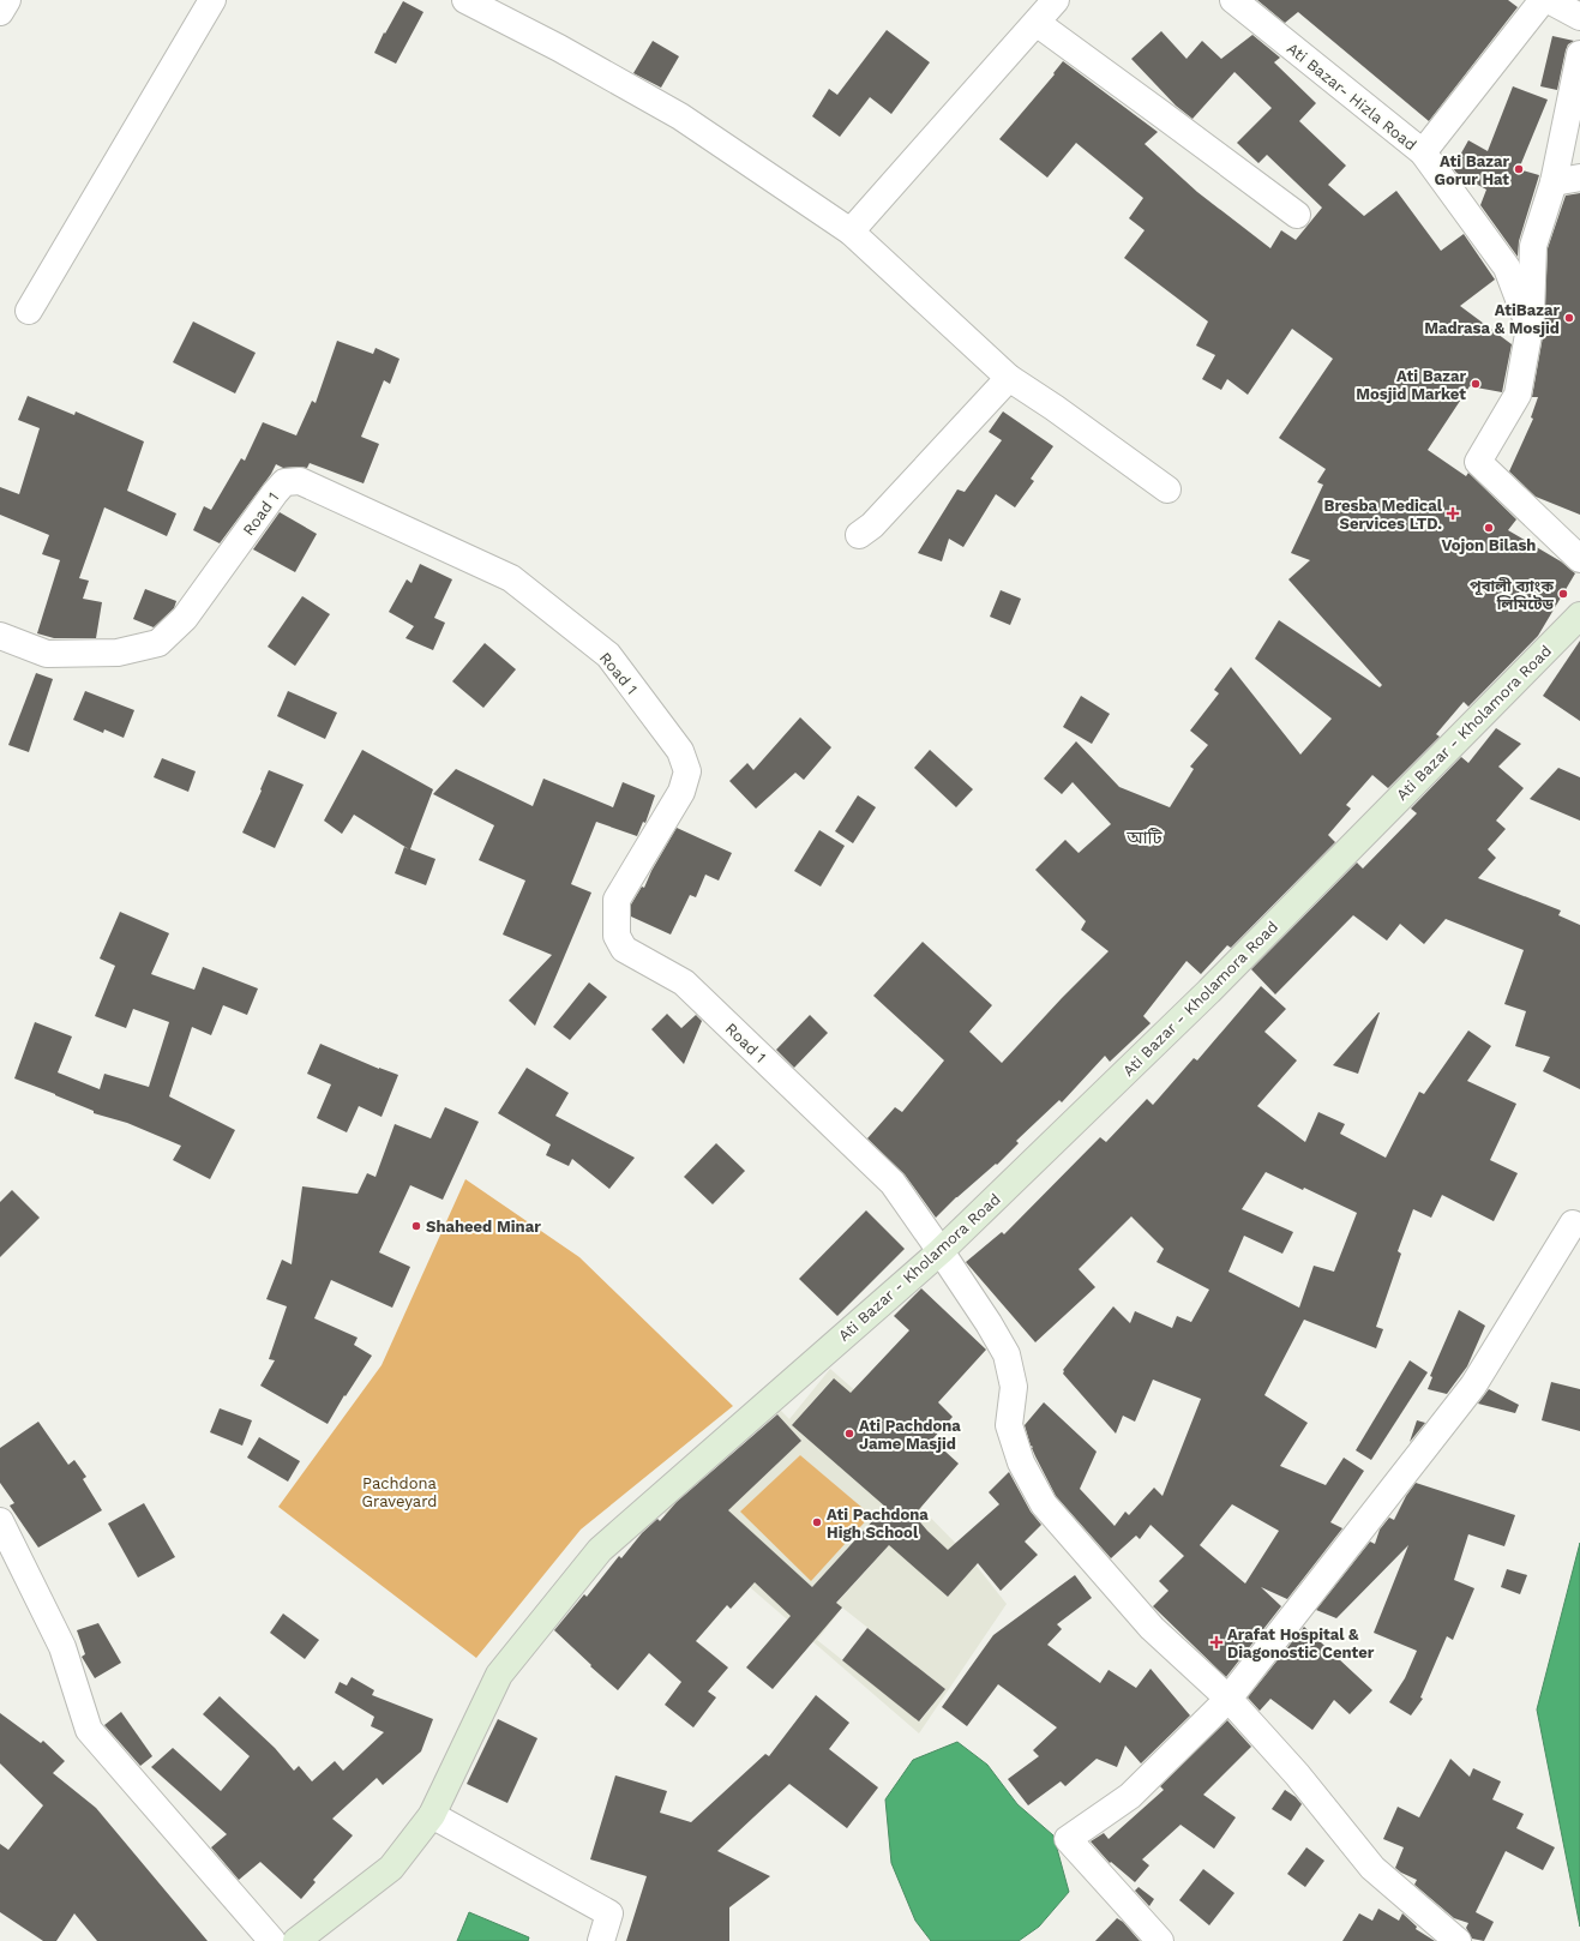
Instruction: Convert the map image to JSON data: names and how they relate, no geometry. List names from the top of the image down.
{
  "streets": {
    "main road": ["Ati Bazar - Kholamora Road"],
    "street": ["Ati Bazar- Hizla Road", "Road 1"]
  },
  "crossings": [
    ["Road 1", "Ati Bazar - Kholamora Road"]
  ],
  "districts": ["আটি"],
  "parks": ["Pachdona Graveyard"],
  "places": {
    "other": [
      "Ati Bazar Gorur Hat",
      "AtiBazar Madrasa & Mosjid",
      "Ati Bazar Mosjid Market",
      "Vojon Bilash",
      "পূবালী ব্যাংক লিমিটেড",
      "Shaheed Minar",
      "Ati Pachdona Jame Masjid",
      "Ati Pachdona High School"
    ],
    "health": ["Bresba Medical Services LTD.", "Arafat Hospital & Diagonostic Center"]
  }
}
